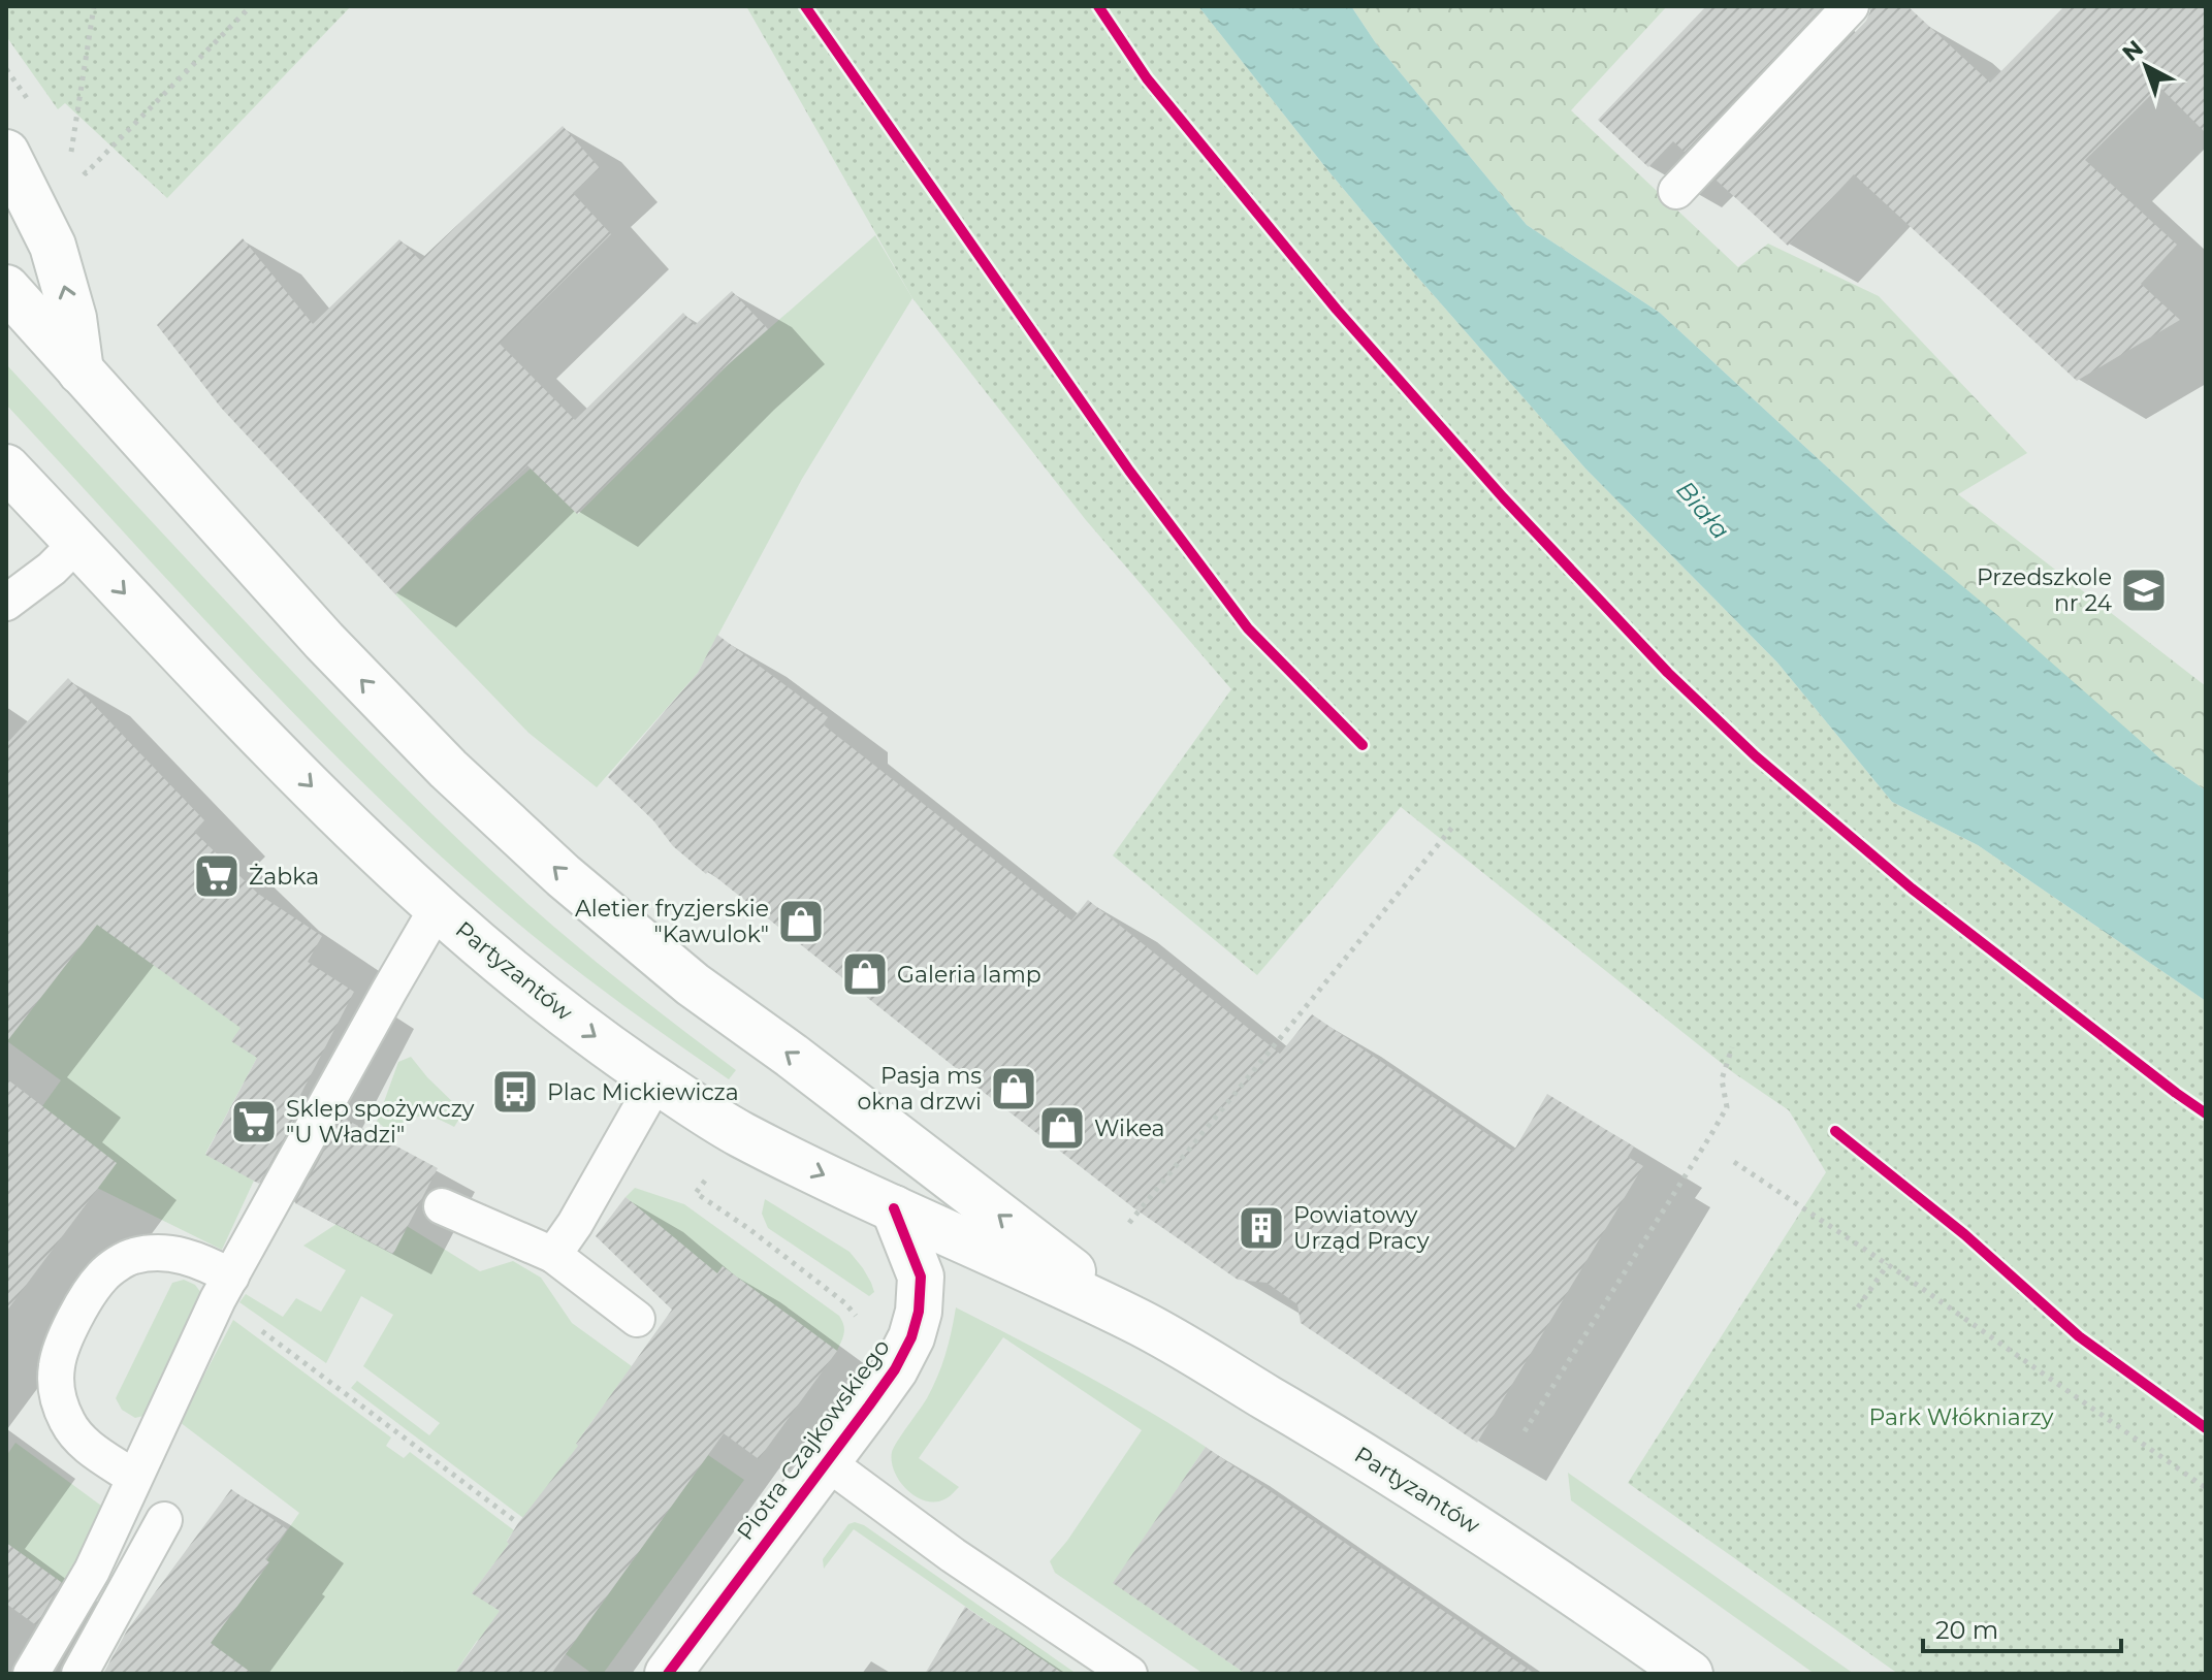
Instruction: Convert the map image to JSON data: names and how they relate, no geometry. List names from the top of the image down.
{
  "streets": {
    "main road": ["Partyzantów", "Piotra Czajkowskiego"]
  },
  "crossings": [
    ["Partyzantów", "Piotra Czajkowskiego"]
  ],
  "water": ["Biała"],
  "parks": ["Park Włókniarzy"],
  "places": {
    "school or university": ["Przedszkole nr 24"],
    "supermarket": ["Żabka", "Sklep spożywczy \"U Władzi\""],
    "shop": [
      "Aletier fryzjerskie \"Kawulok\"",
      "Galeria lamp",
      "Pasja ms okna drzwi",
      "Wikea"
    ],
    "bus stop": ["Plac Mickiewicza"],
    "building": ["Powiatowy Urząd Pracy"]
  },
  "scale_bar": "20 m",
  "north": "top left"
}
